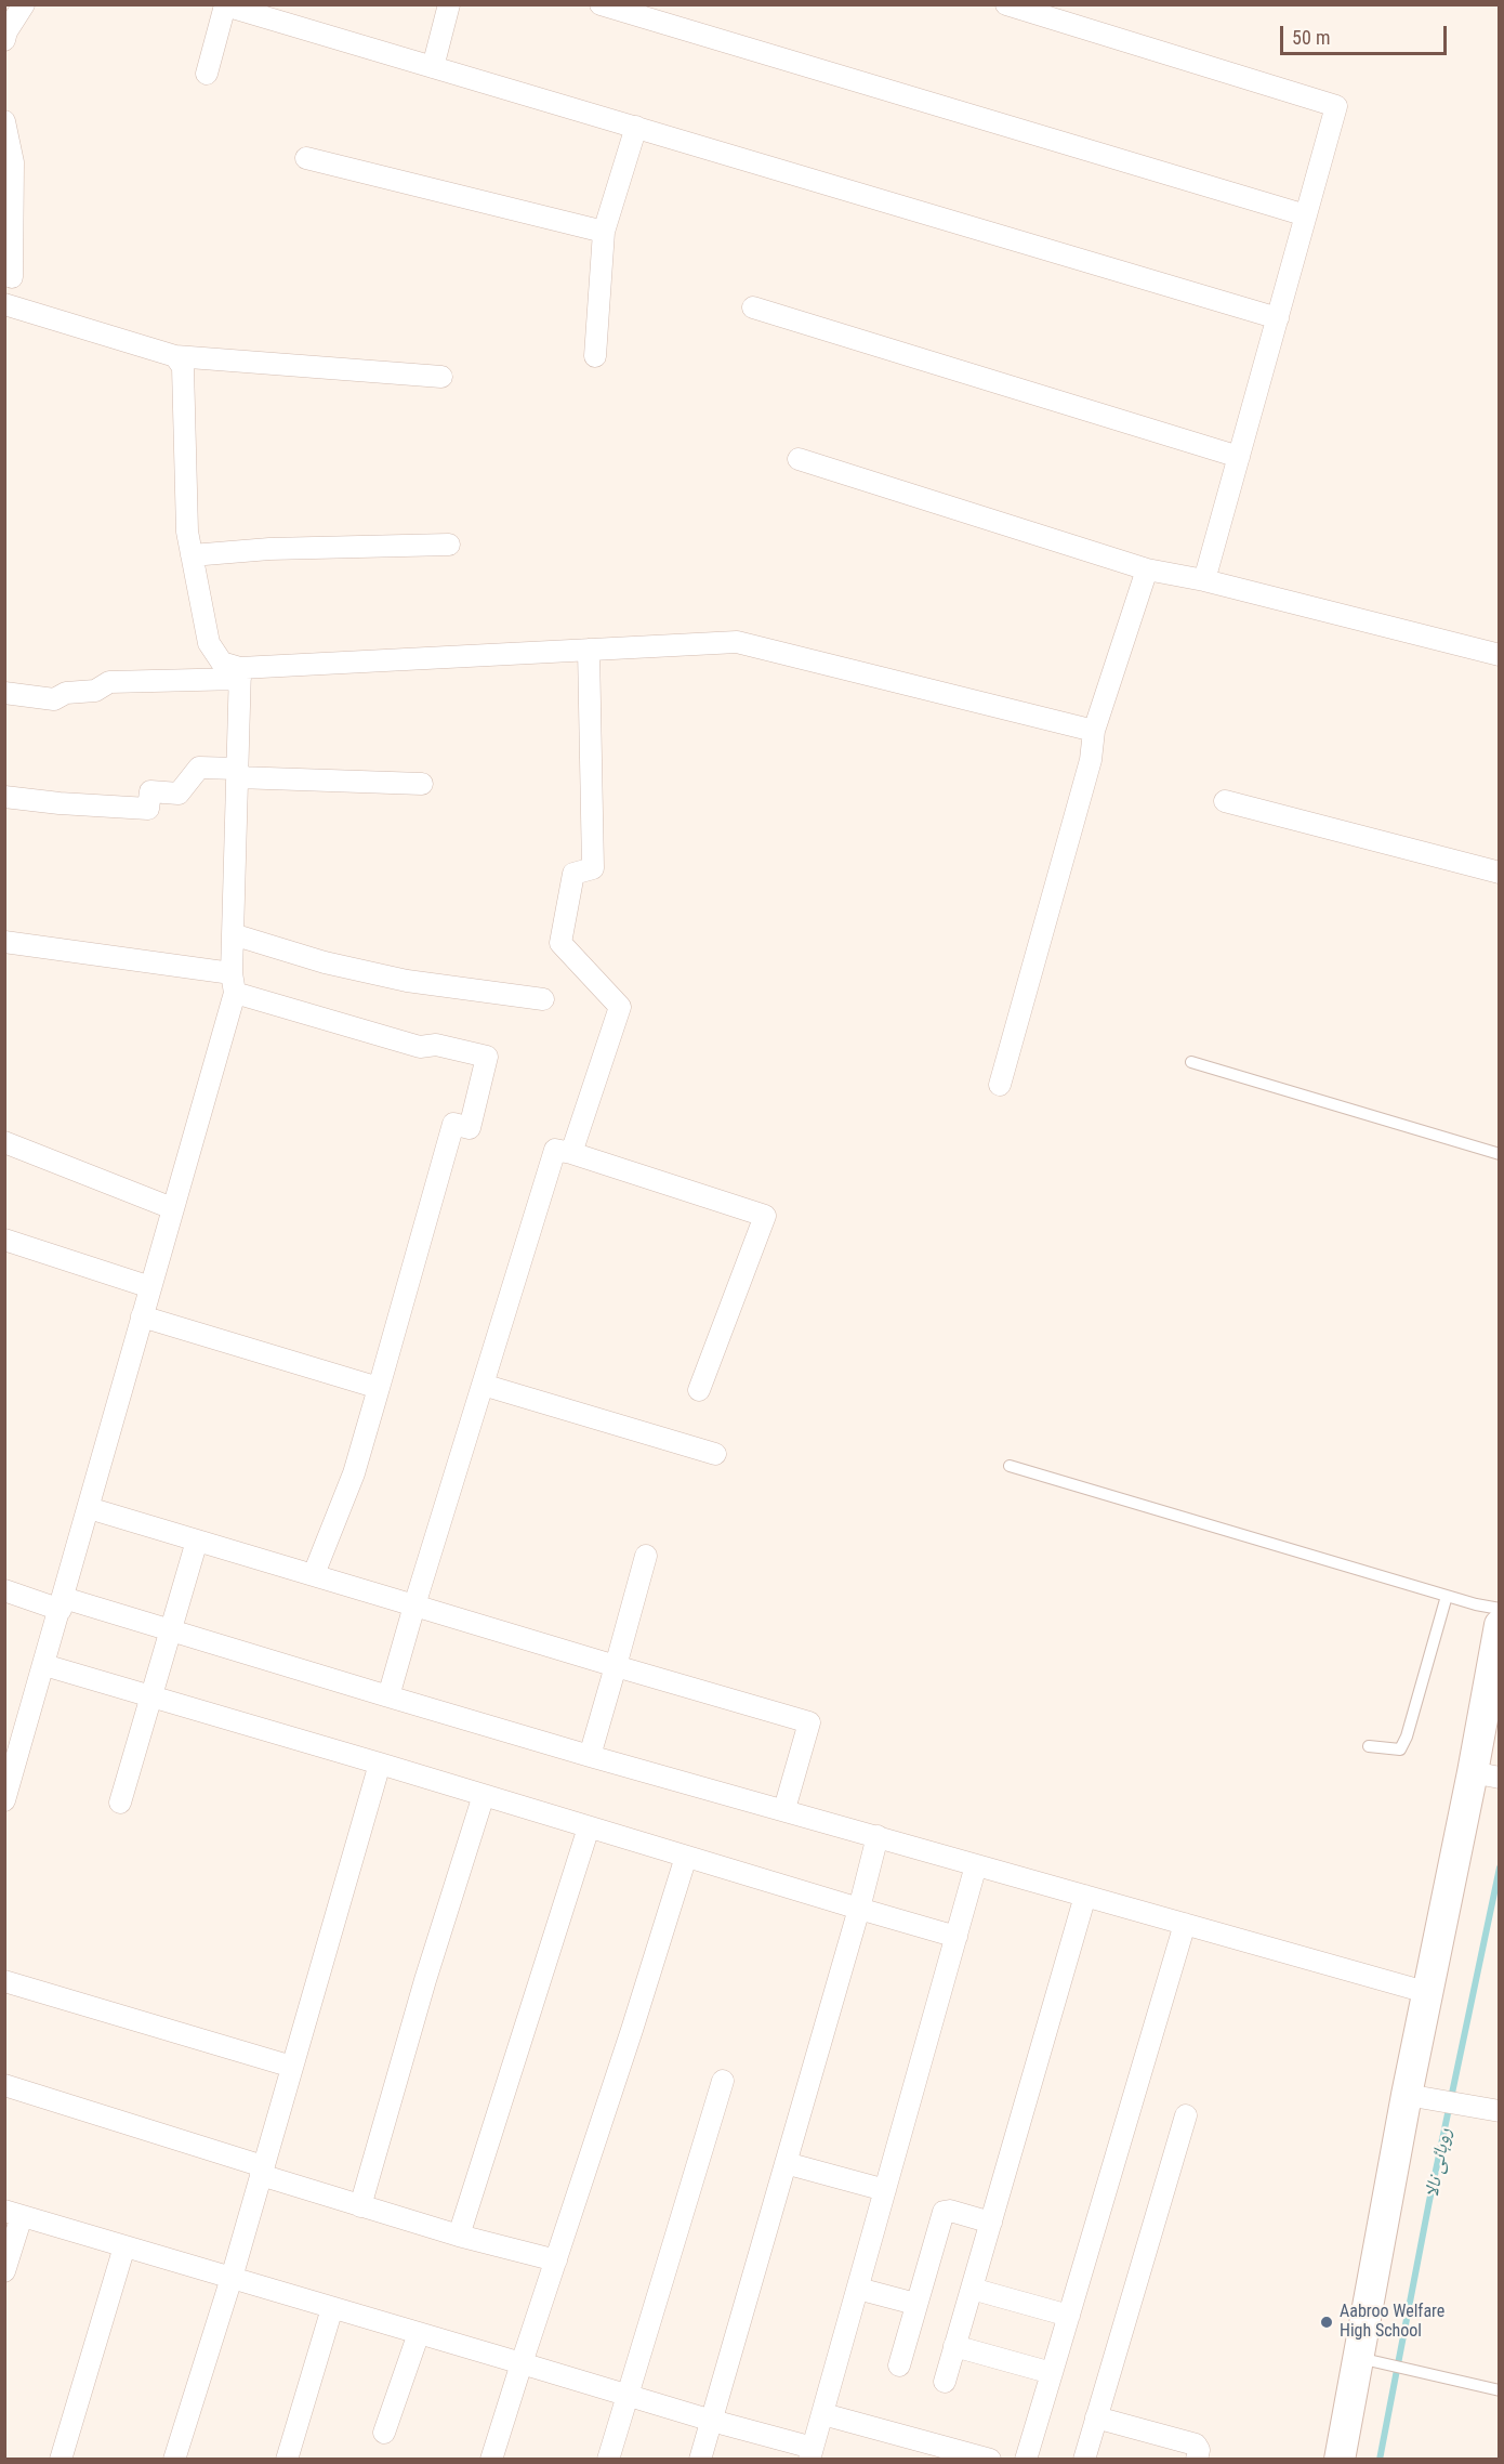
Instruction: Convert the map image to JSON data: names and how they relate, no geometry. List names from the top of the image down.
{
  "water": ["روہائی نالا"],
  "places": ["Aabroo Welfare High School"],
  "scale_bar": "50 m"
}
